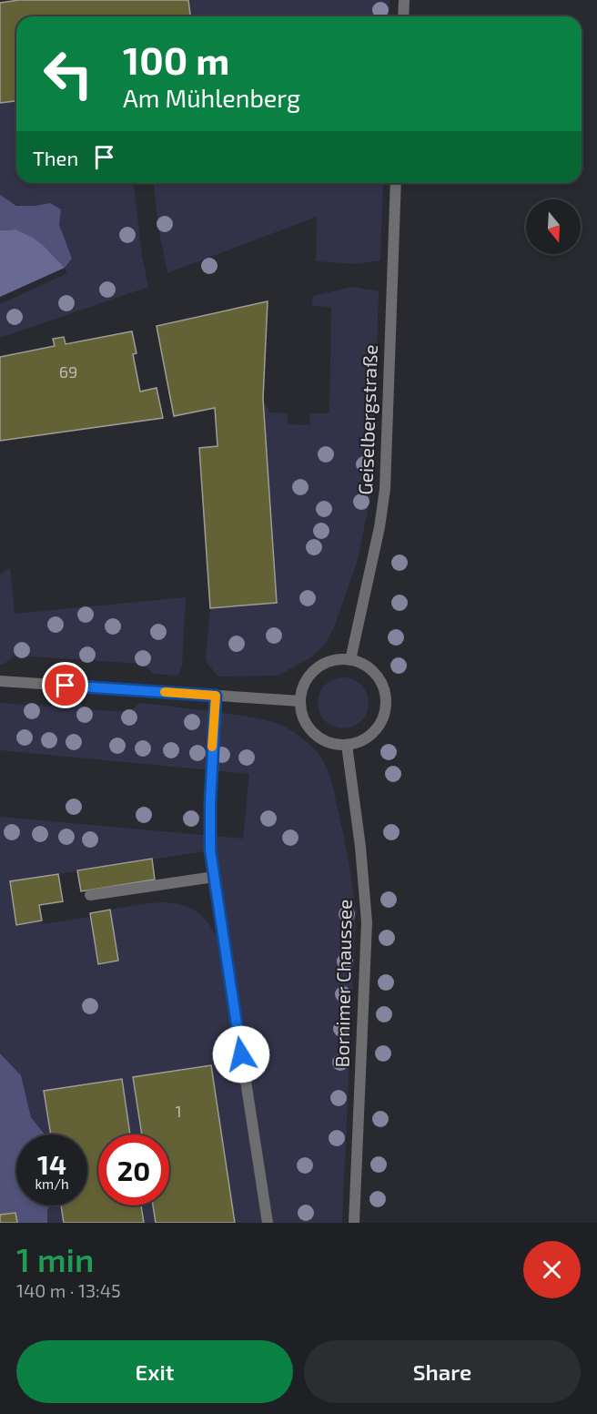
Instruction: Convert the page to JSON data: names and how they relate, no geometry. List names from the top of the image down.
{
  "streets": {
    "street": ["Geiselbergstraße", "Bornimer Chaussee"]
  },
  "crossings": [
    ["Geiselbergstraße", "Bornimer Chaussee"]
  ],
  "house_numbers": ["69", "1"],
  "north": "bottom",
  "page": {
    "turn": ["100 m", "Am Mühlenberg"],
    "then": "Then",
    "speed": "14 km/h",
    "limit": "20",
    "heading": ["1 min", "140 m · 13:45"],
    "buttons": ["Exit", "Share"]
  }
}
